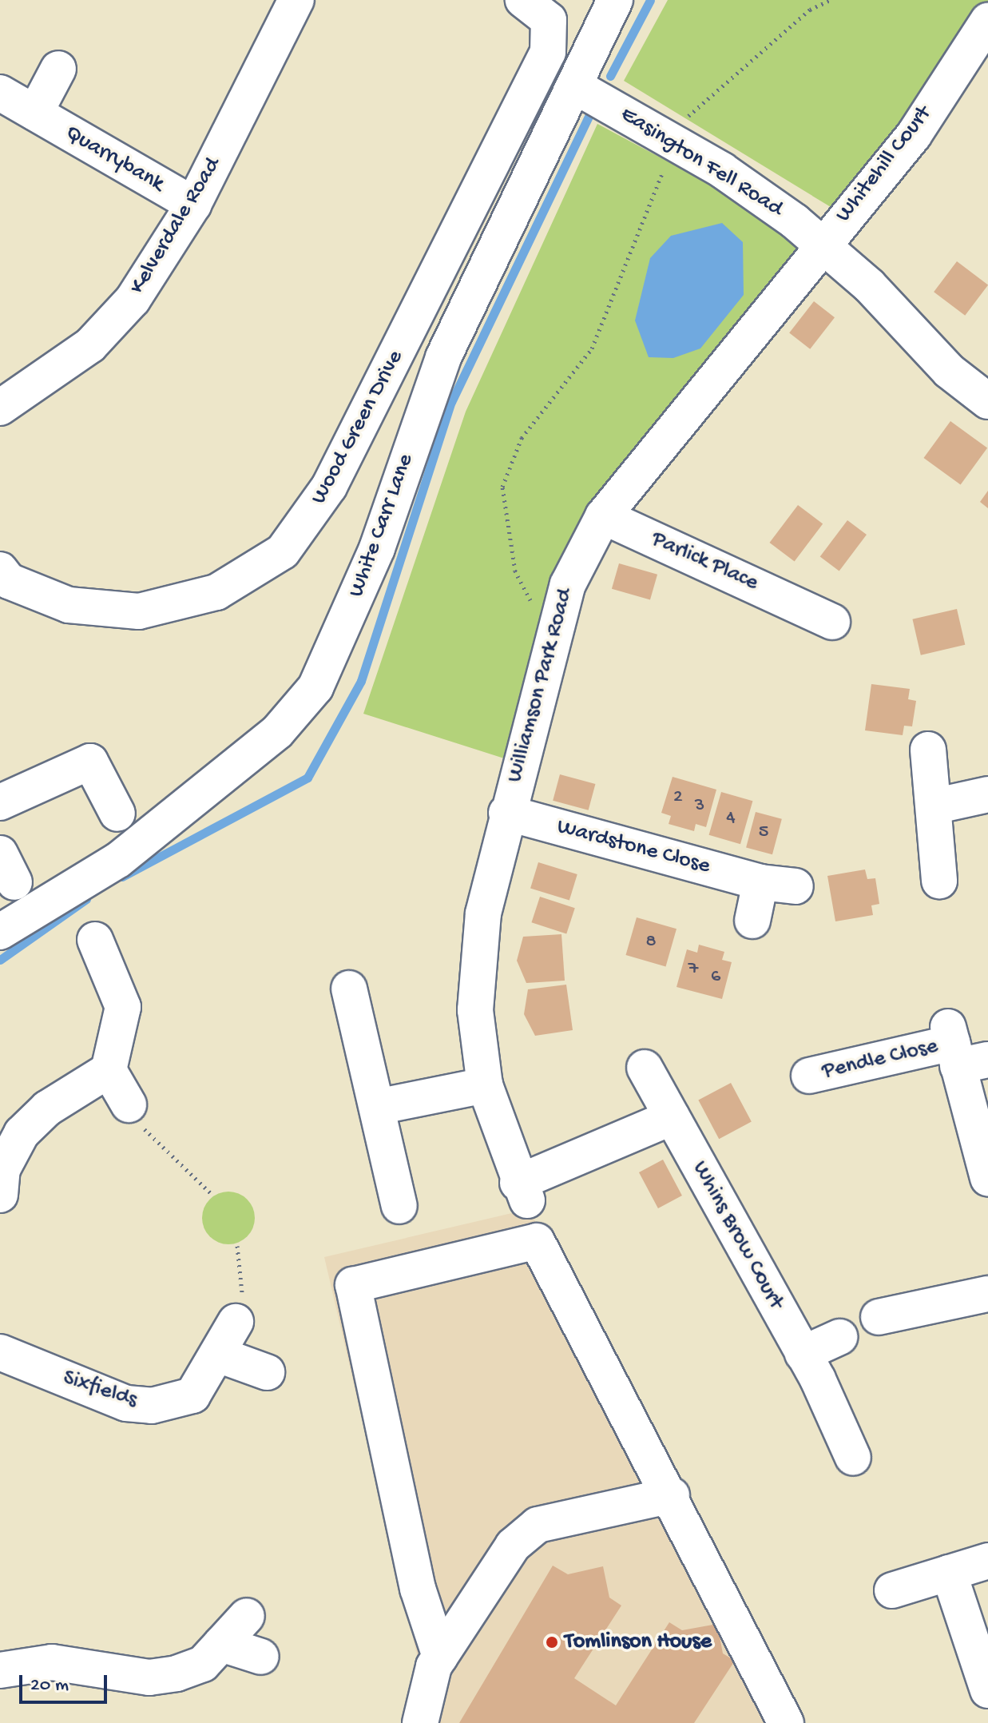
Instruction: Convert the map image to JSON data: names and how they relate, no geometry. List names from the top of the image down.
{
  "streets": {
    "street": [
      "Quarrybank",
      "Easington Fell Road",
      "Whitehill Court",
      "Kelverdale Road",
      "Wood Green Drive",
      "White Carr Lane",
      "Parlick Place",
      "Williamson Park Road",
      "Wardstone Close",
      "Pendle Close",
      "Whins Brow Court",
      "Sixfields"
    ]
  },
  "crossings": [
    ["Quarrybank", "Kelverdale Road"],
    ["Easington Fell Road", "Whitehill Court"],
    ["Easington Fell Road", "White Carr Lane"],
    ["Easington Fell Road", "Williamson Park Road"],
    ["Whitehill Court", "Williamson Park Road"],
    ["Parlick Place", "Williamson Park Road"],
    ["Williamson Park Road", "Wardstone Close"],
    ["Williamson Park Road", "Whins Brow Court"]
  ],
  "places": ["Tomlinson House"],
  "house_numbers": [
    "2",
    "3",
    "4",
    "5",
    "8",
    "7",
    "6"
  ],
  "scale_bar": "20 m"
}
